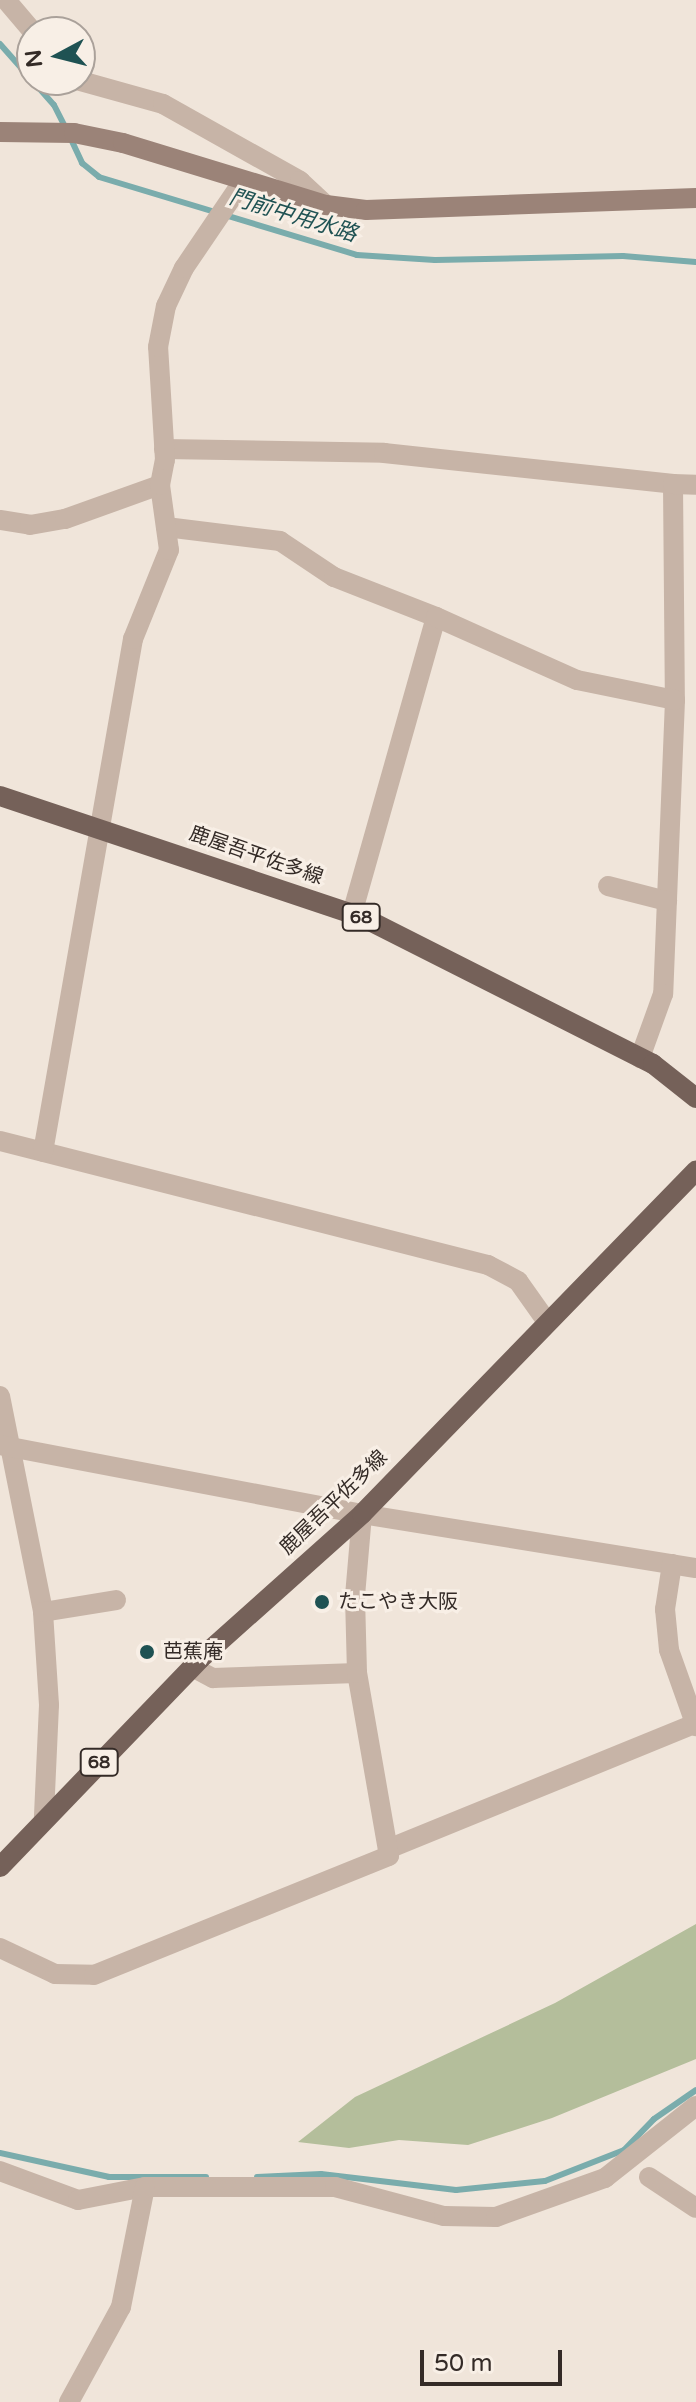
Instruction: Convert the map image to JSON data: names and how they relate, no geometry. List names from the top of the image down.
{
  "streets": {
    "main road": ["鹿屋吾平佐多線", "68"]
  },
  "water": ["門前中用水路"],
  "places": ["たこやき大阪", "芭蕉庵"],
  "scale_bar": "50 m",
  "north": "left"
}
